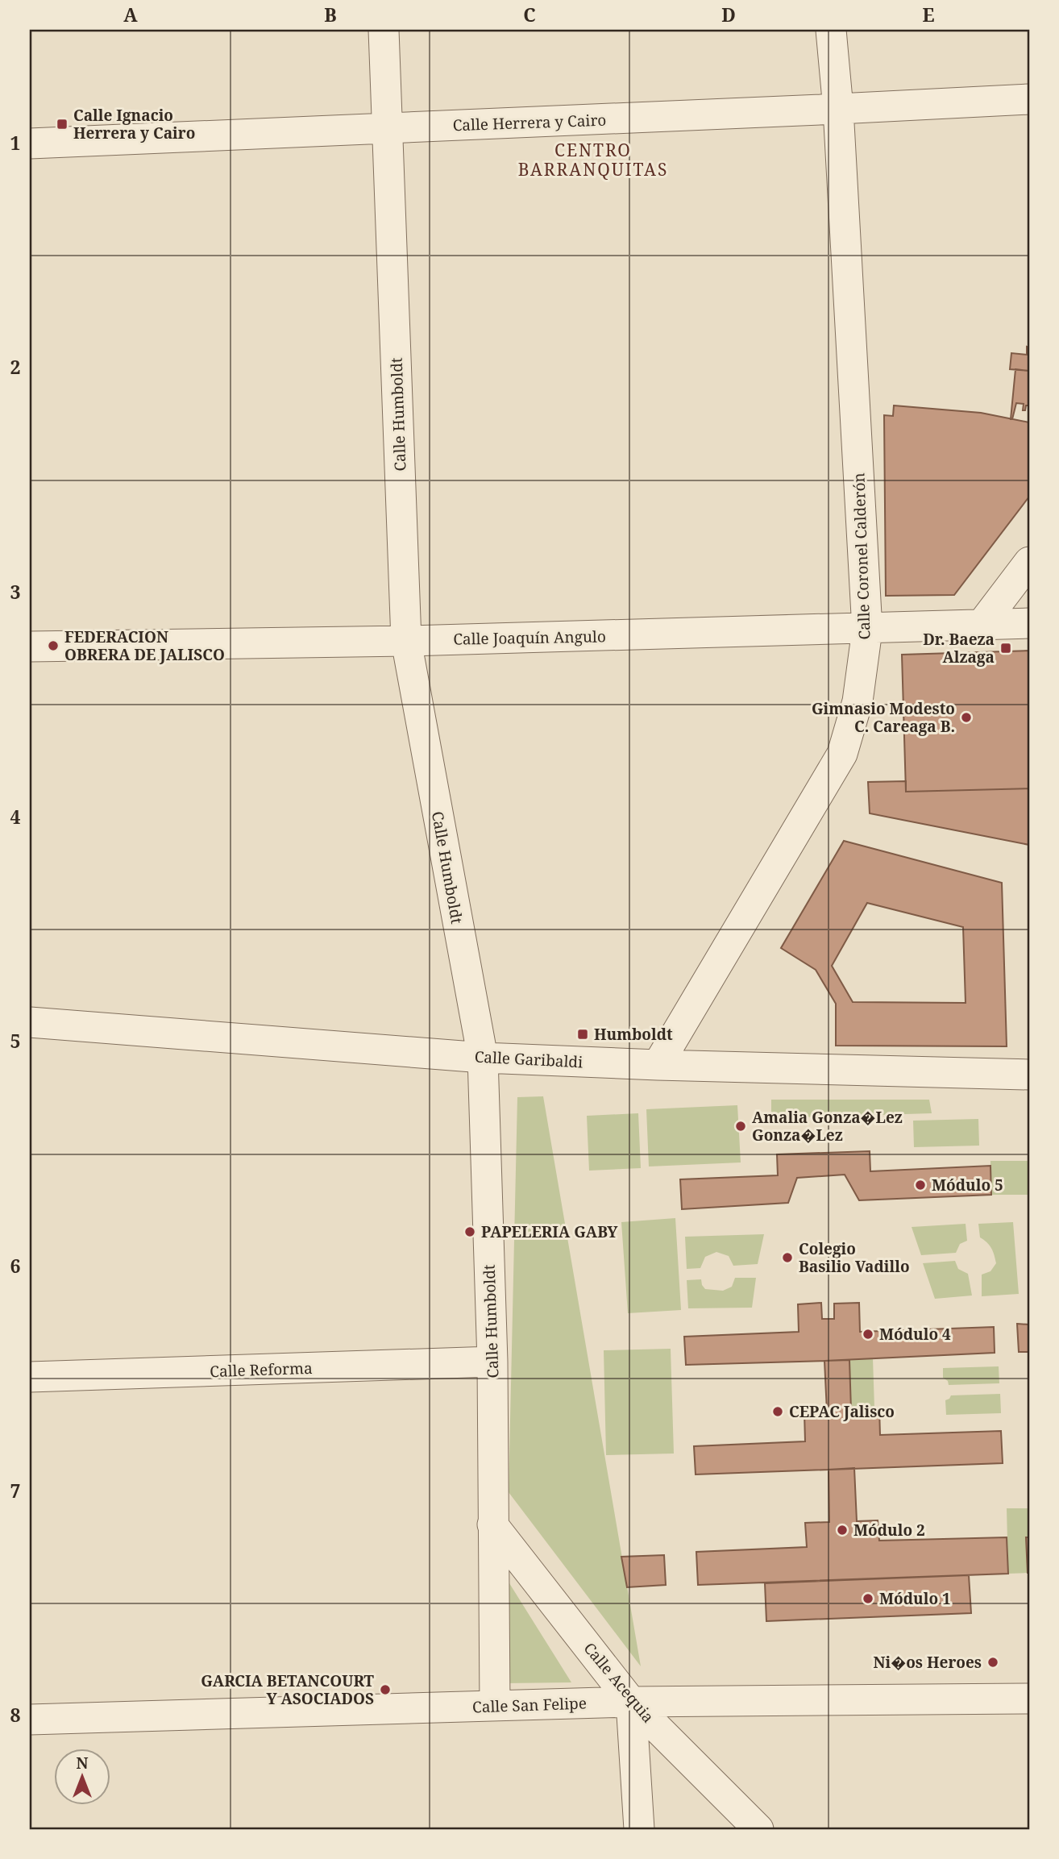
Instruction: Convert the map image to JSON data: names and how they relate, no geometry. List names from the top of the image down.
{
  "streets": {
    "street": [
      "Calle Herrera y Cairo",
      "Calle Humboldt",
      "Calle Coronel Calderón",
      "Calle Joaquín Angulo",
      "Calle Garibaldi",
      "Calle Reforma",
      "Calle Acequia",
      "Calle San Felipe"
    ]
  },
  "crossings": [
    ["Calle Herrera y Cairo", "Calle Humboldt"],
    ["Calle Herrera y Cairo", "Calle Coronel Calderón"],
    ["Calle Humboldt", "Calle Joaquín Angulo"],
    ["Calle Humboldt", "Calle Garibaldi"],
    ["Calle Humboldt", "Calle Reforma"],
    ["Calle Humboldt", "Calle Acequia"],
    ["Calle Humboldt", "Calle San Felipe"],
    ["Calle Coronel Calderón", "Calle Joaquín Angulo"],
    ["Calle Coronel Calderón", "Calle Garibaldi"],
    ["Calle Acequia", "Calle San Felipe"]
  ],
  "districts": ["CENTRO BARRANQUITAS"],
  "places": {
    "transit": ["Calle Ignacio Herrera y Cairo", "Dr. Baeza Alzaga", "Humboldt"],
    "other": [
      "FEDERACION OBRERA DE JALISCO",
      "Gimnasio Modesto C. Careaga B.",
      "Amalia Gonza�Lez Gonza�Lez",
      "Módulo 5",
      "PAPELERIA GABY",
      "Colegio Basilio Vadillo",
      "Módulo 4",
      "CEPAC Jalisco",
      "Módulo 2",
      "Módulo 1",
      "Ni�os Heroes",
      "GARCIA BETANCOURT Y ASOCIADOS"
    ]
  },
  "north": "top",
  "grid": {
    "columns": [
      "A",
      "B",
      "C",
      "D",
      "E"
    ],
    "rows": [
      "1",
      "2",
      "3",
      "4",
      "5",
      "6",
      "7",
      "8"
    ]
  }
}
